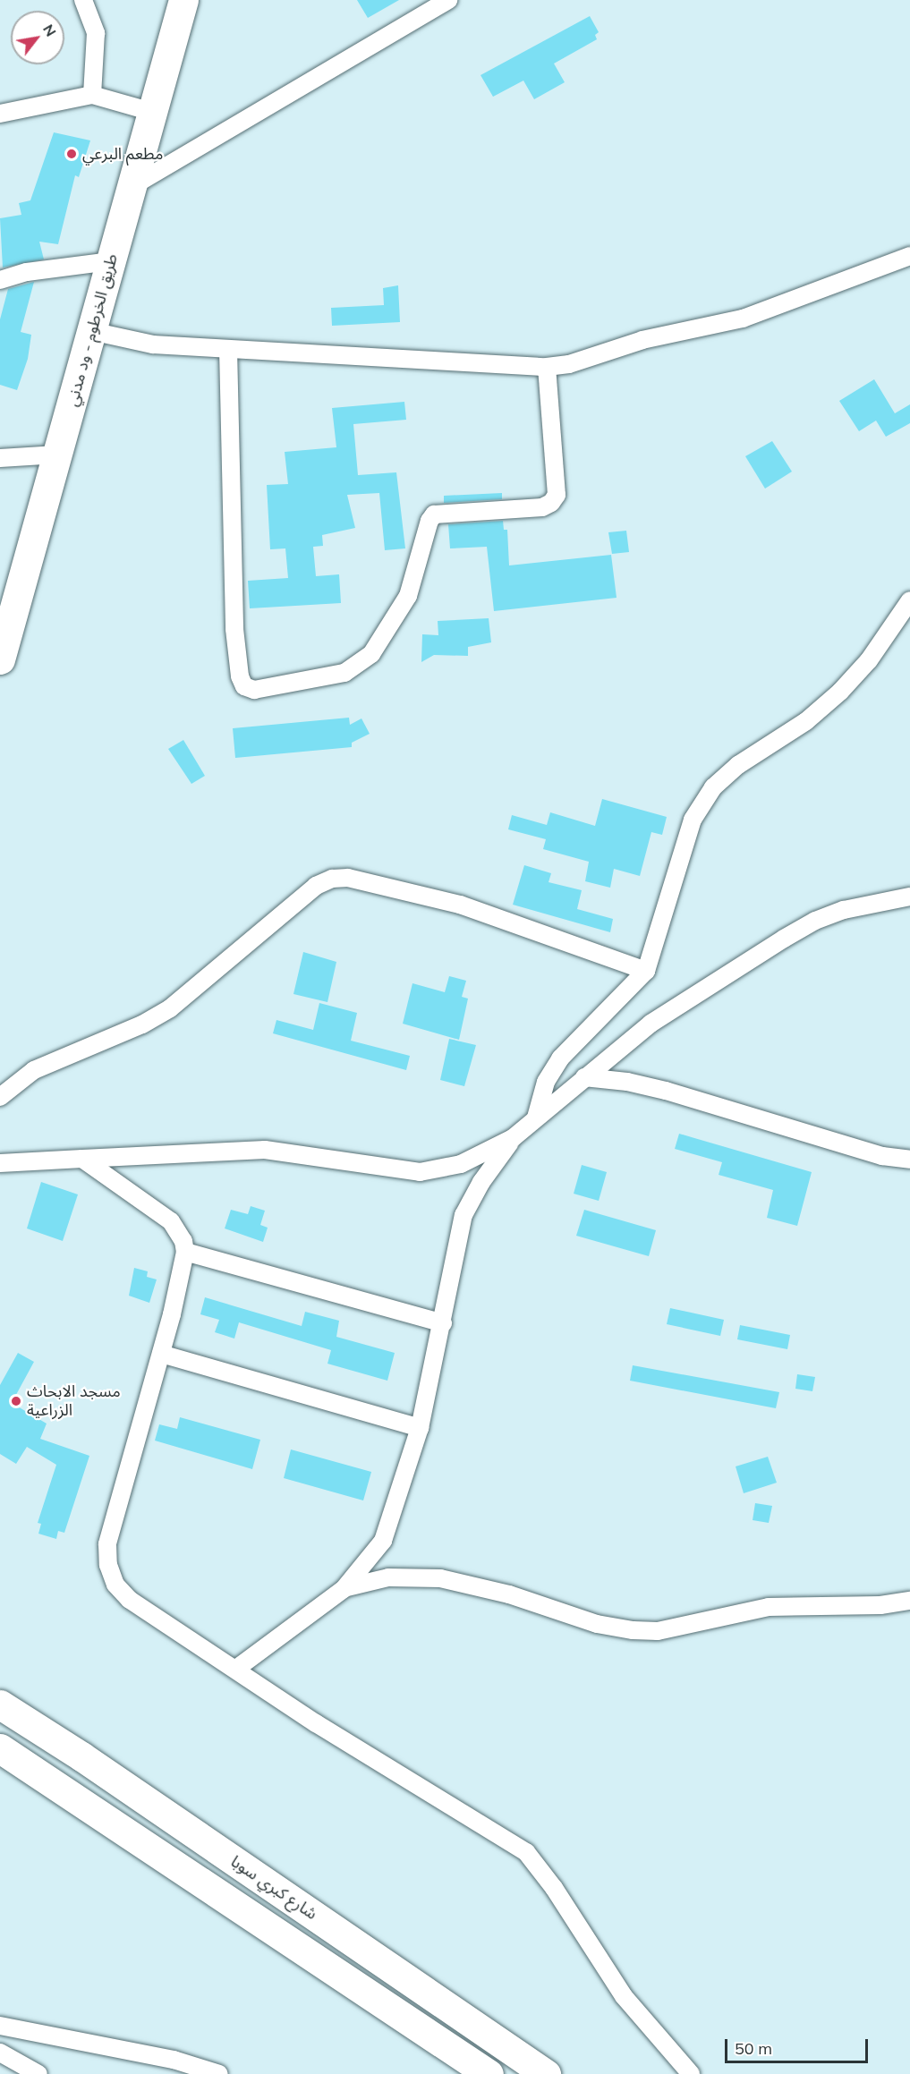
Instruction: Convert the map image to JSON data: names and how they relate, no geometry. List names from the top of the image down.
{
  "streets": {
    "highway": ["طريق الخرطوم - ود مدني", "شارع كبري سوبا"]
  },
  "places": ["مطعم البرعي", "مسجد الابحاث الزراعية"],
  "scale_bar": "50 m",
  "north": "top right"
}
